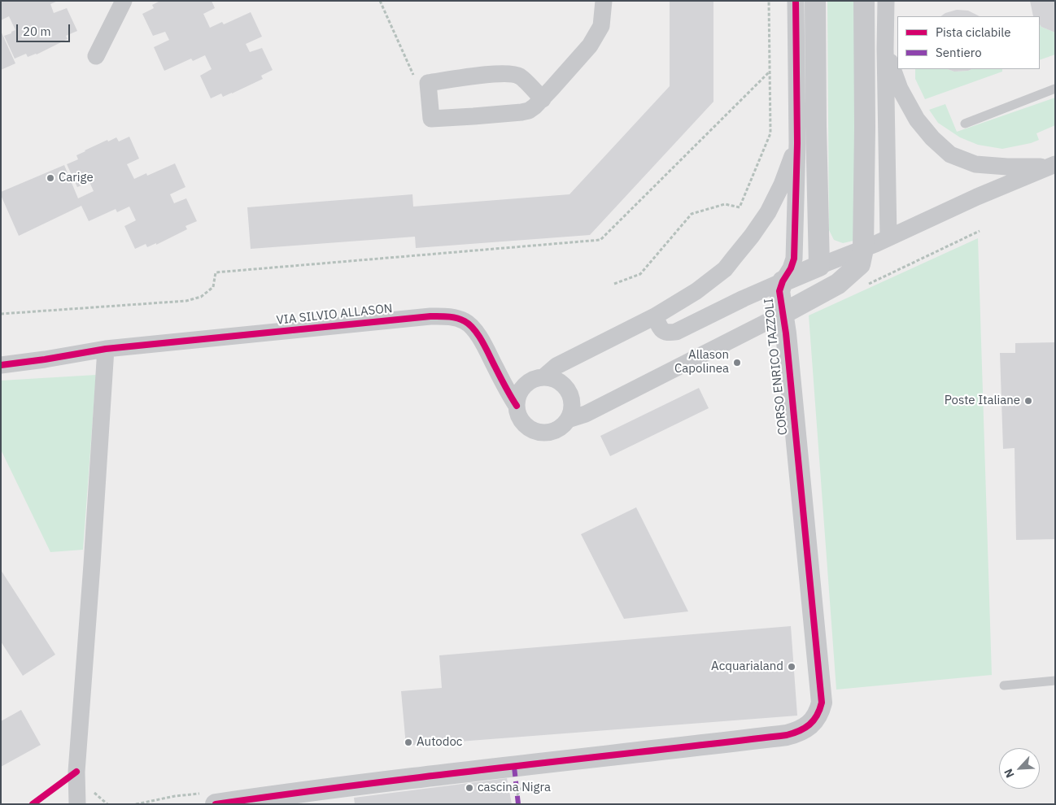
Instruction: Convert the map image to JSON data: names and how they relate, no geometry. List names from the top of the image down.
{
  "streets": {
    "street": ["VIA SILVIO ALLASON", "CORSO ENRICO TAZZOLI"]
  },
  "crossings": [
    ["VIA SILVIO ALLASON", "CORSO ENRICO TAZZOLI"]
  ],
  "places": [
    "Carige",
    "Allason Capolinea",
    "Poste Italiane",
    "Acquarialand",
    "Autodoc",
    "cascina Nigra"
  ],
  "legend": ["Pista ciclabile", "Sentiero"],
  "scale_bar": "20 m",
  "north": "bottom left"
}
